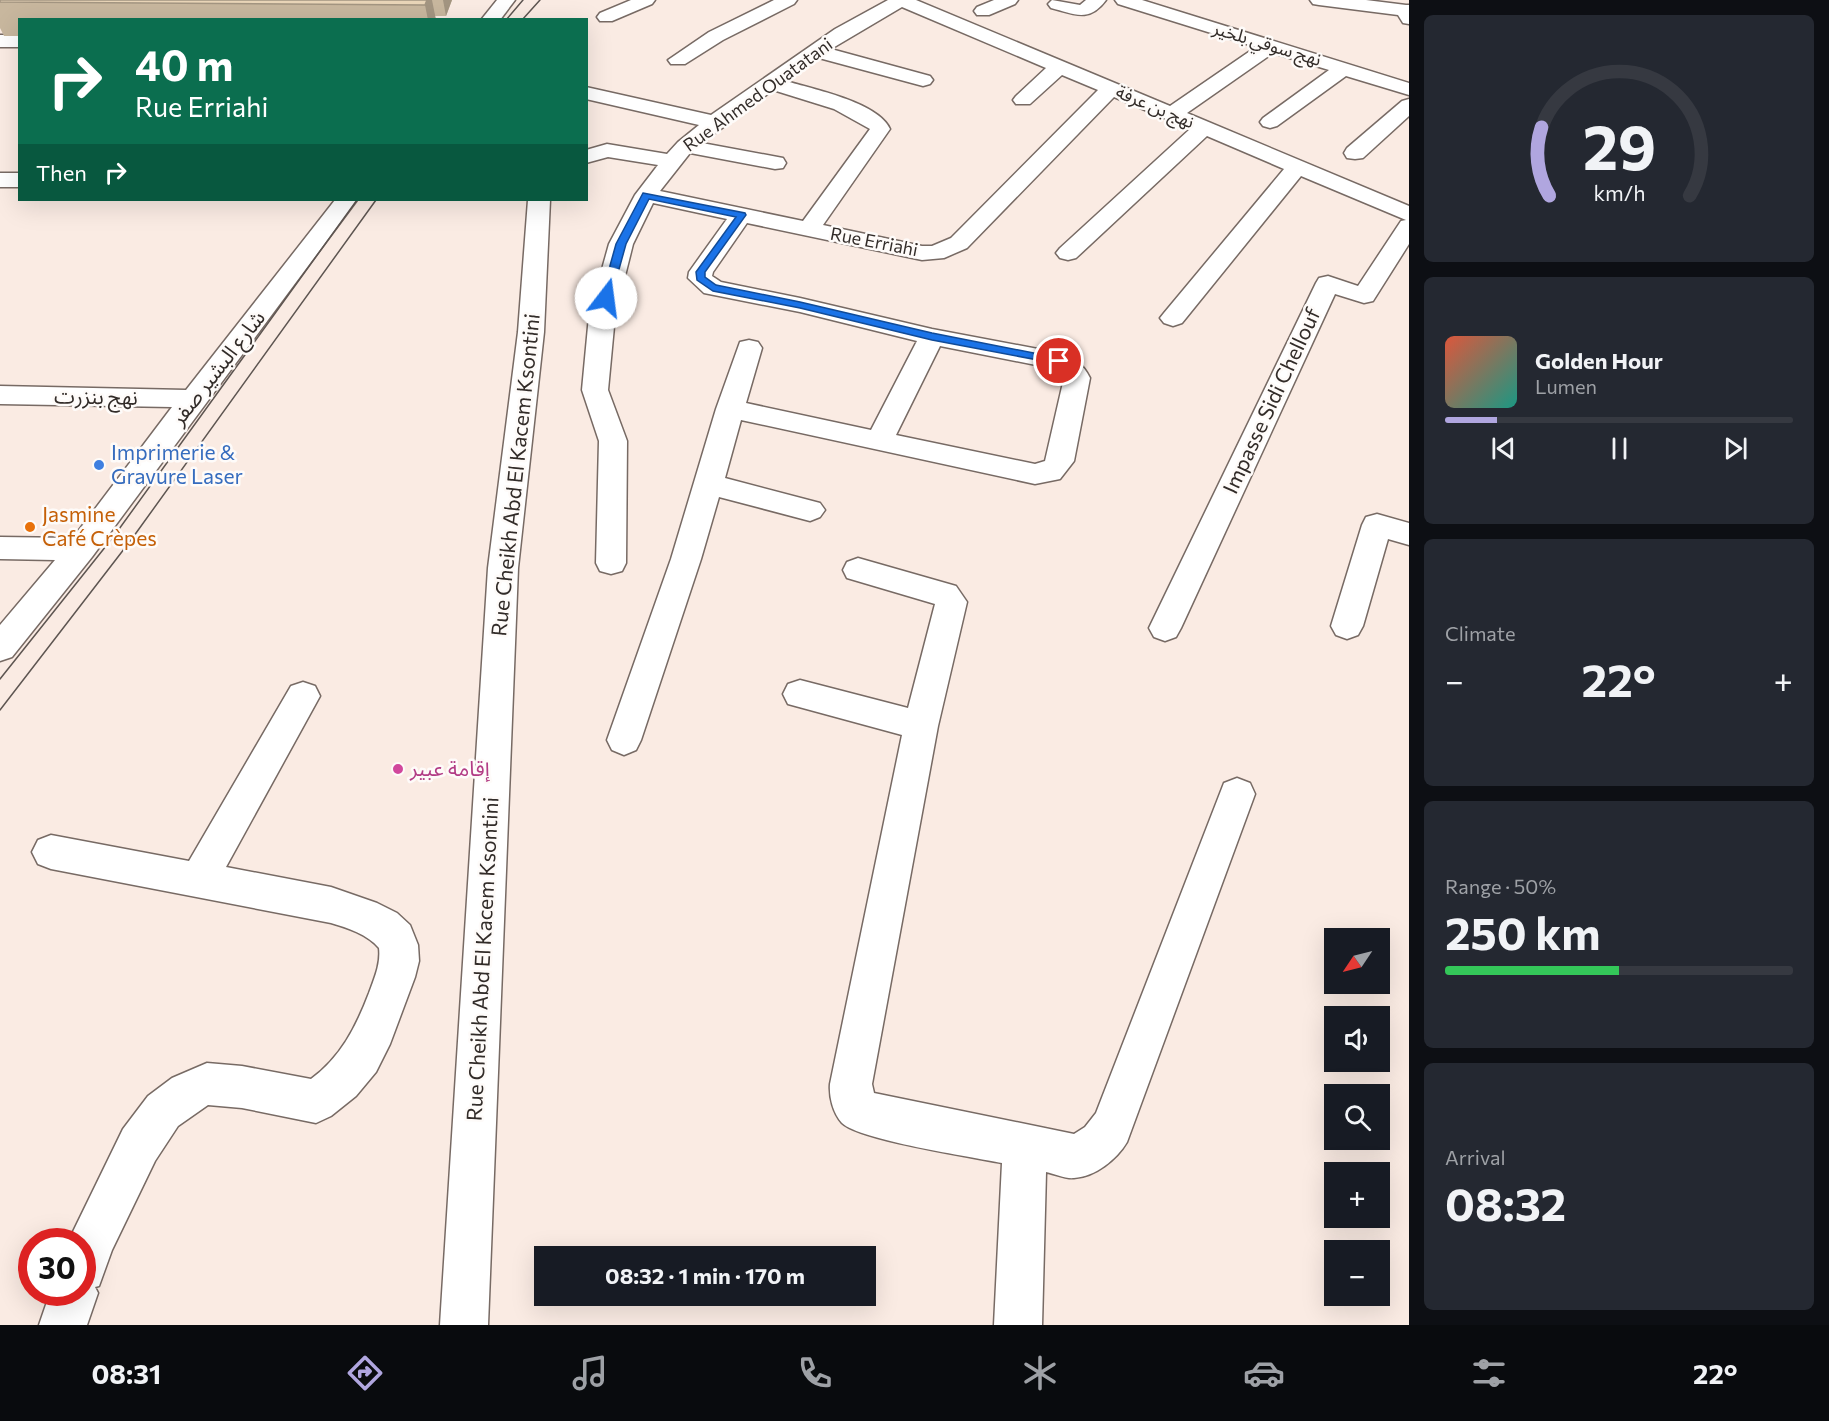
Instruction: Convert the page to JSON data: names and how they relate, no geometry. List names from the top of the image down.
{
  "streets": {
    "street": [
      "نهج سوقي بلخير",
      "Rue Ahmed Ouatatani",
      "نهج بن عرفة",
      "Rue Erriahi",
      "شارع البشير صفر",
      "نهج بنزرت",
      "Impasse Sidi Chellouf",
      "Rue Cheikh Abd El Kacem Ksontini"
    ]
  },
  "crossings": [
    ["Rue Ahmed Ouatatani", "نهج بن عرفة"],
    ["Rue Ahmed Ouatatani", "Rue Erriahi"],
    ["نهج بن عرفة", "Rue Erriahi"],
    ["شارع البشير صفر", "نهج بنزرت"]
  ],
  "places": ["Imprimerie & Gravure Laser", "Jasmine Café Crèpes", "إقامة عبير"],
  "north": "bottom left",
  "page": {
    "turn": ["40 m", "Rue Erriahi"],
    "then": "Then",
    "song": ["Golden Hour", "Lumen"],
    "tile": [
      "Climate",
      ["Range · 50%", "250 km"],
      ["Arrival", "08:32"]
    ],
    "heat": ["−", "22°", "+"],
    "map_buttons": ["+", "−"],
    "limit": "30",
    "trip": "08:32 · 1 min · 170 m",
    "tabs": ["08:31", "22°"],
    "gauge": ["29", "km/h"]
  }
}
